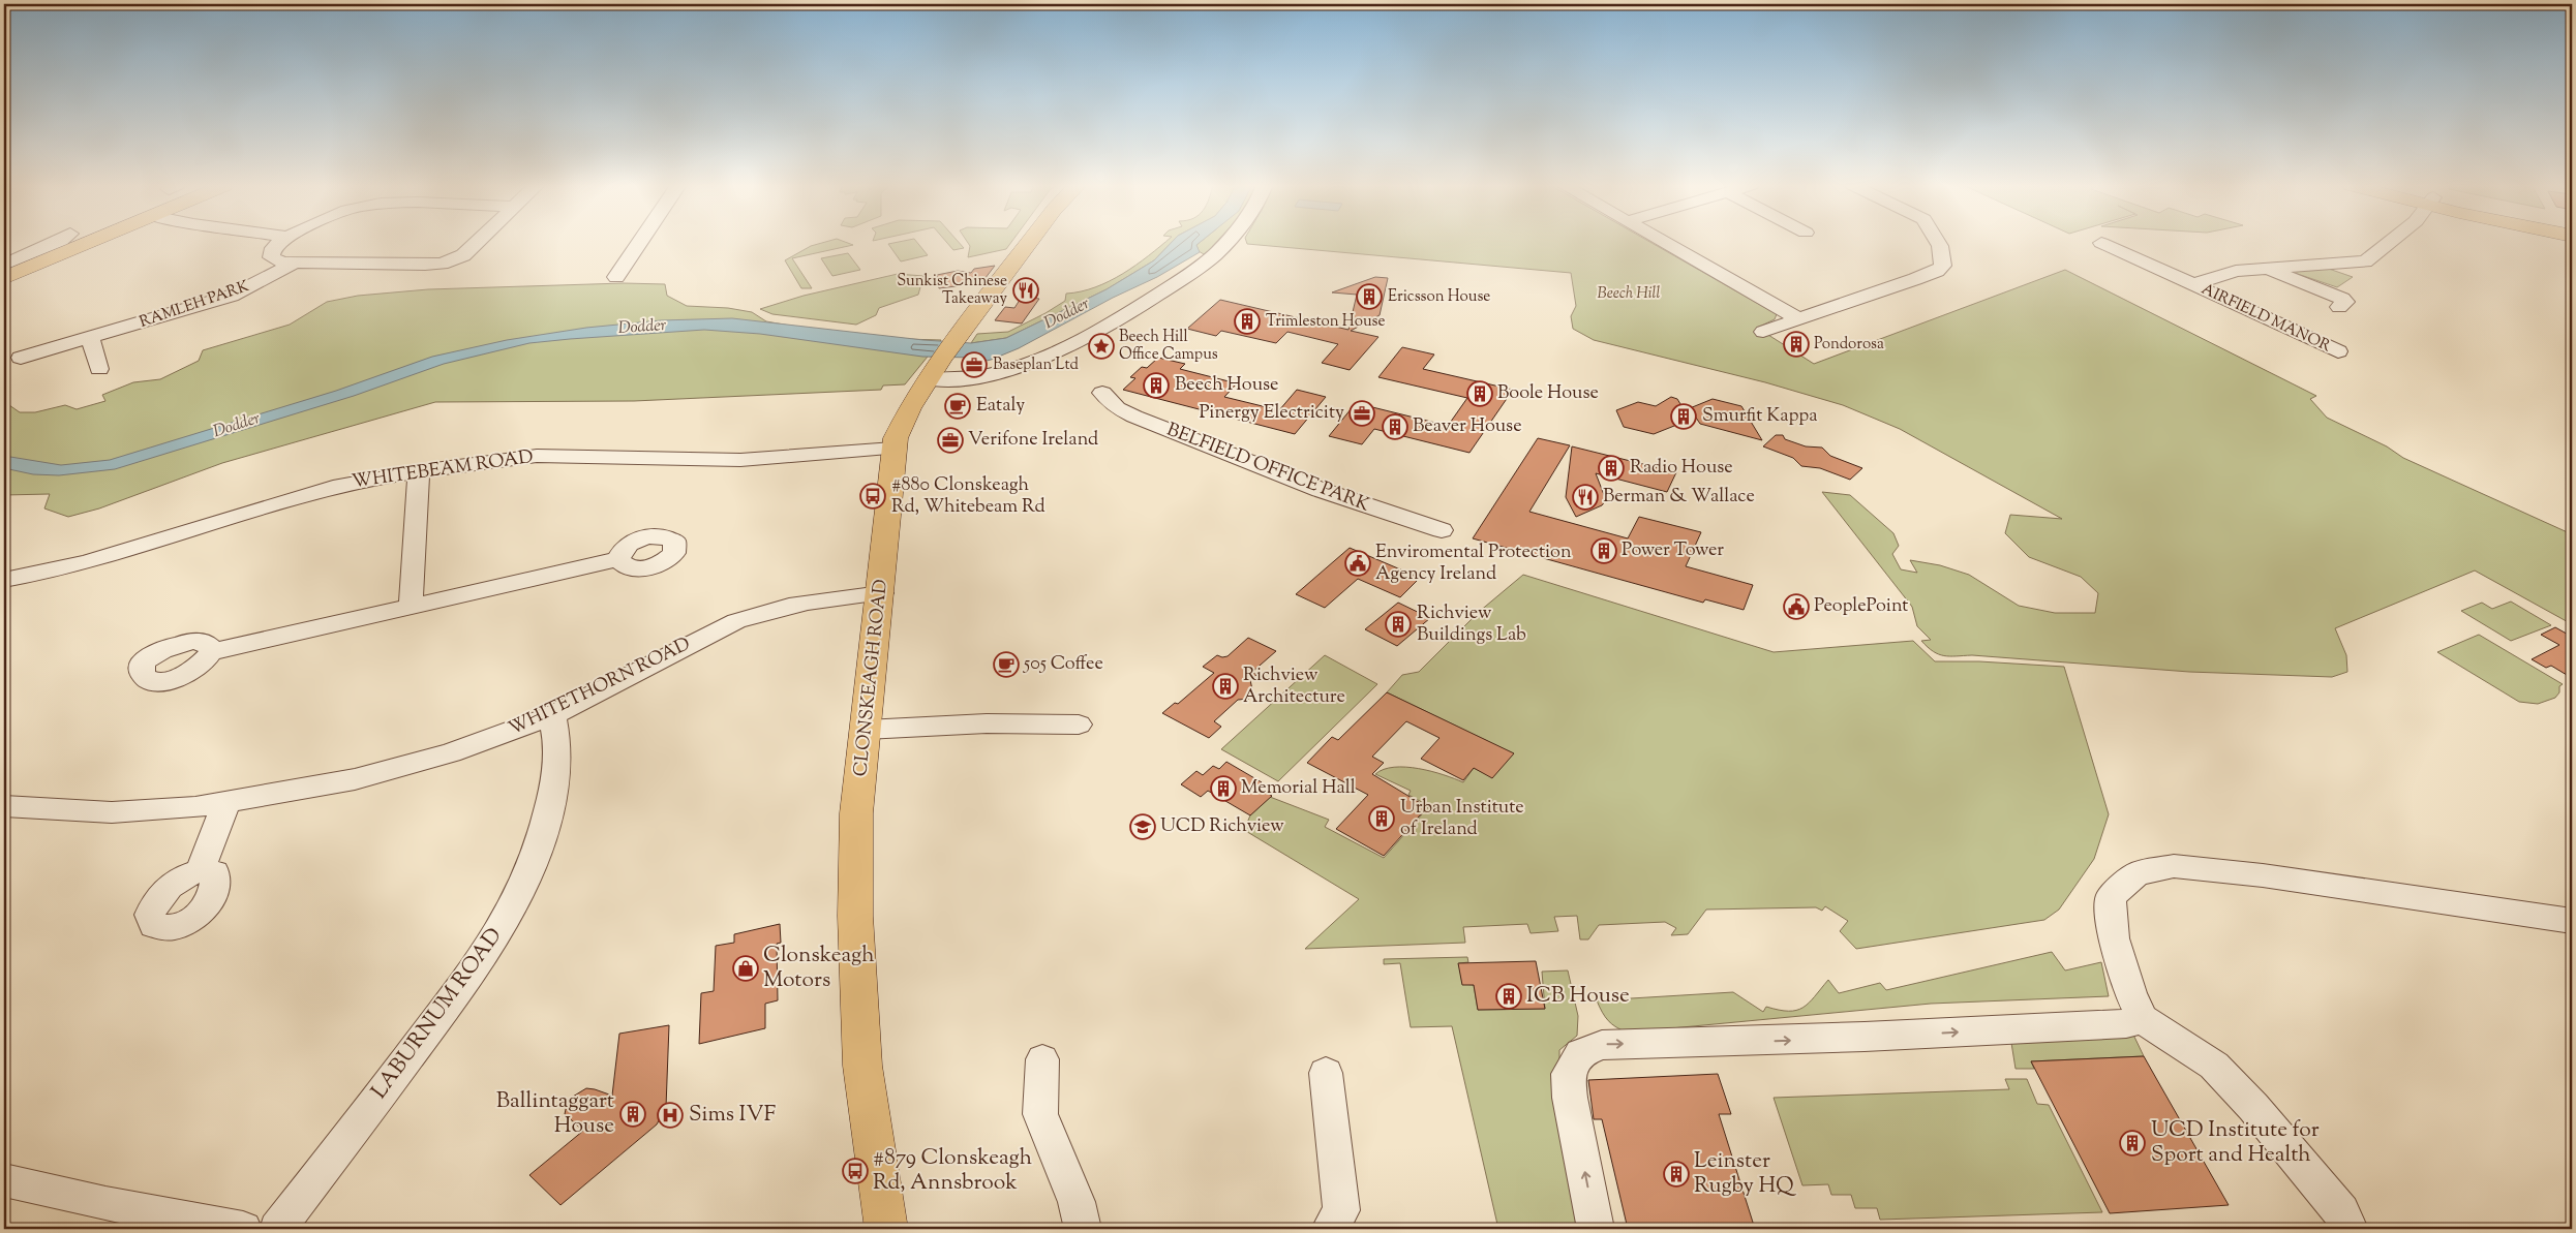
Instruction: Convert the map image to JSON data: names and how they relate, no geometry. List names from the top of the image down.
{
  "streets": {
    "main road": ["CLONSKEAGH ROAD"],
    "street": [
      "RAMLEH PARK",
      "AIRFIELD MANOR",
      "BELFIELD OFFICE PARK",
      "WHITEBEAM ROAD",
      "WHITETHORN ROAD",
      "LABURNUM ROAD"
    ]
  },
  "crossings": [
    ["WHITEBEAM ROAD", "CLONSKEAGH ROAD"],
    ["CLONSKEAGH ROAD", "WHITETHORN ROAD"],
    ["WHITETHORN ROAD", "LABURNUM ROAD"]
  ],
  "water": ["Dodder"],
  "parks": ["Beech Hill"],
  "places": {
    "restaurant": ["Sunkist Chinese Takeaway", "Berman & Wallace"],
    "building": [
      "Ericsson House",
      "Trimleston House",
      "Pondorosa",
      "Beech House",
      "Boole House",
      "Smurfit Kappa",
      "Beaver House",
      "Radio House",
      "Power Tower",
      "Richview Buildings Lab",
      "Richview Architecture",
      "Memorial Hall",
      "Urban Institute of Ireland",
      "ICB House",
      "Ballintaggart House",
      "UCD Institute for Sport and Health",
      "Leinster Rugby HQ"
    ],
    "place": ["Beech Hill Office Campus"],
    "office": ["Baseplan Ltd", "Pinergy Electricity", "Verifone Ireland"],
    "cafe": ["Eataly", "505 Coffee"],
    "bus stop": ["#880 Clonskeagh Rd, Whitebeam Rd", "#879 Clonskeagh Rd, Annsbrook"],
    "public building": ["Enviromental Protection Agency Ireland", "PeoplePoint"],
    "school or university": ["UCD Richview"],
    "shop": ["Clonskeagh Motors"],
    "hospital": ["Sims IVF"]
  }
}
